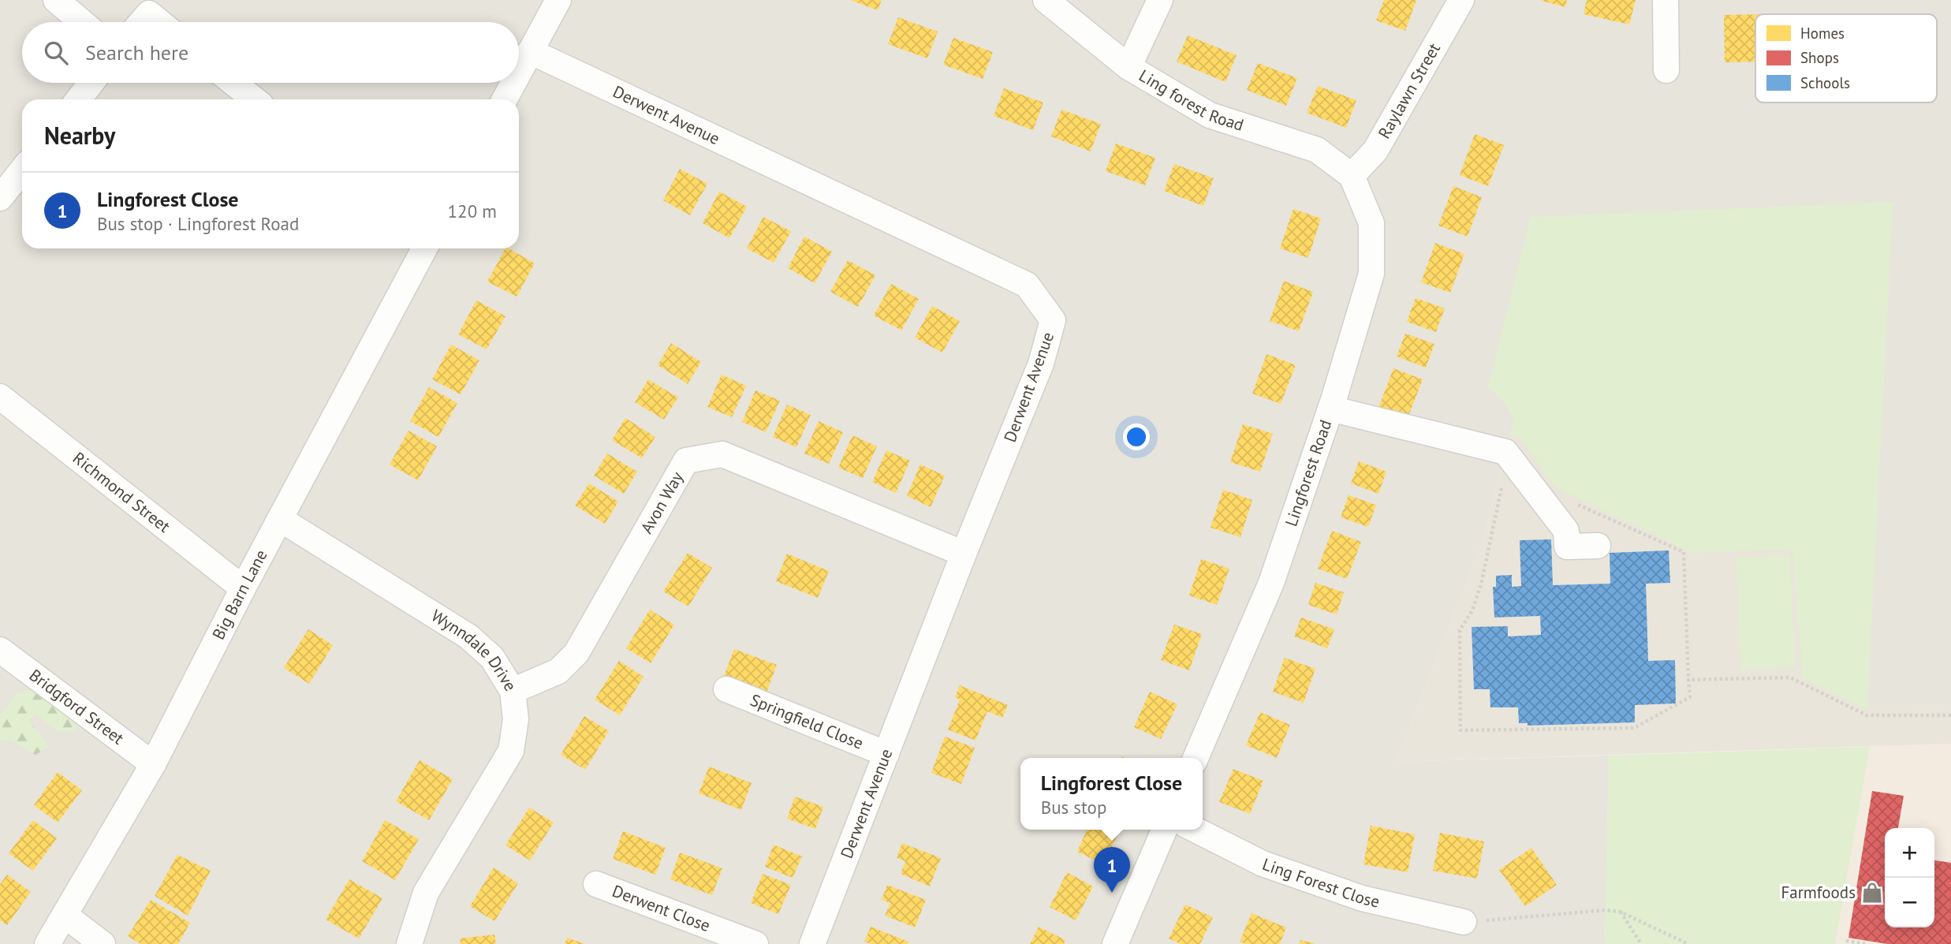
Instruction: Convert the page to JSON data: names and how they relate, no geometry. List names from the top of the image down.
{
  "streets": {
    "street": [
      "Raylawn Street",
      "Ling forest Road",
      "Derwent Avenue",
      "Lingforest Road",
      "Richmond Street",
      "Avon Way",
      "Big Barn Lane",
      "Wynndale Drive",
      "Bridgford Street",
      "Springfield Close",
      "Ling Forest Close",
      "Derwent Close"
    ]
  },
  "crossings": [
    ["Raylawn Street", "Ling forest Road"],
    ["Raylawn Street", "Lingforest Road"],
    ["Ling forest Road", "Lingforest Road"],
    ["Derwent Avenue", "Avon Way"],
    ["Derwent Avenue", "Springfield Close"],
    ["Richmond Street", "Big Barn Lane"],
    ["Avon Way", "Wynndale Drive"],
    ["Big Barn Lane", "Wynndale Drive"],
    ["Big Barn Lane", "Bridgford Street"]
  ],
  "places": {
    "shop": ["Farmfoods"]
  },
  "legend": ["Homes", "Shops", "Schools"],
  "page": {
    "search": "Search here",
    "heading": "Nearby",
    "list": [
      {
        "mark": "1",
        "name": "Lingforest Close",
        "note": "Bus stop · Lingforest Road",
        "value": "120 m"
      }
    ],
    "popup": ["Lingforest Close", "Bus stop"],
    "map_buttons": ["+", "−"],
    "pins": "1"
  }
}
